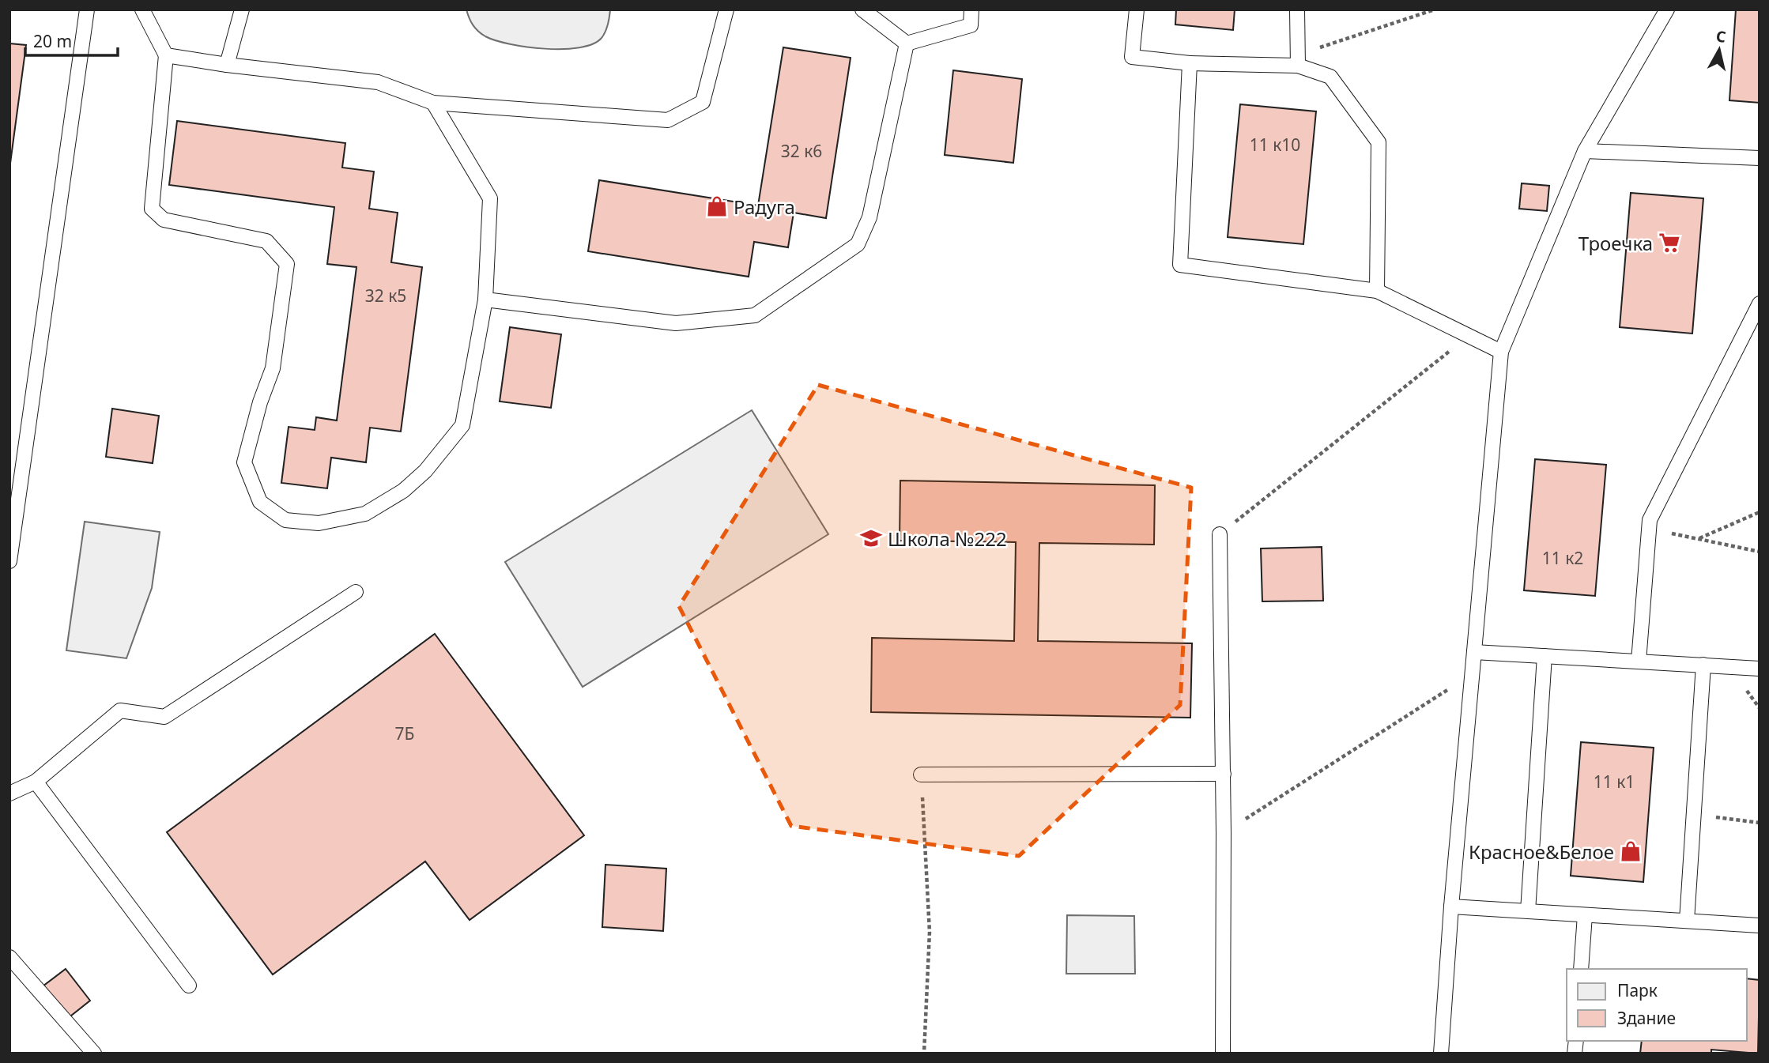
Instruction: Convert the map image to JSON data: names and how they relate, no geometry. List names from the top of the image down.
{
  "places": {
    "shop": ["Радуга", "Красное&Белое"],
    "supermarket": ["Троечка"],
    "school or university": ["Школа №222"]
  },
  "house_numbers": [
    "11 к10",
    "32 к6",
    "32 к5",
    "11 к2",
    "7Б",
    "11 к1"
  ],
  "legend": ["Парк", "Здание"],
  "scale_bar": "20 m",
  "north": "top"
}
